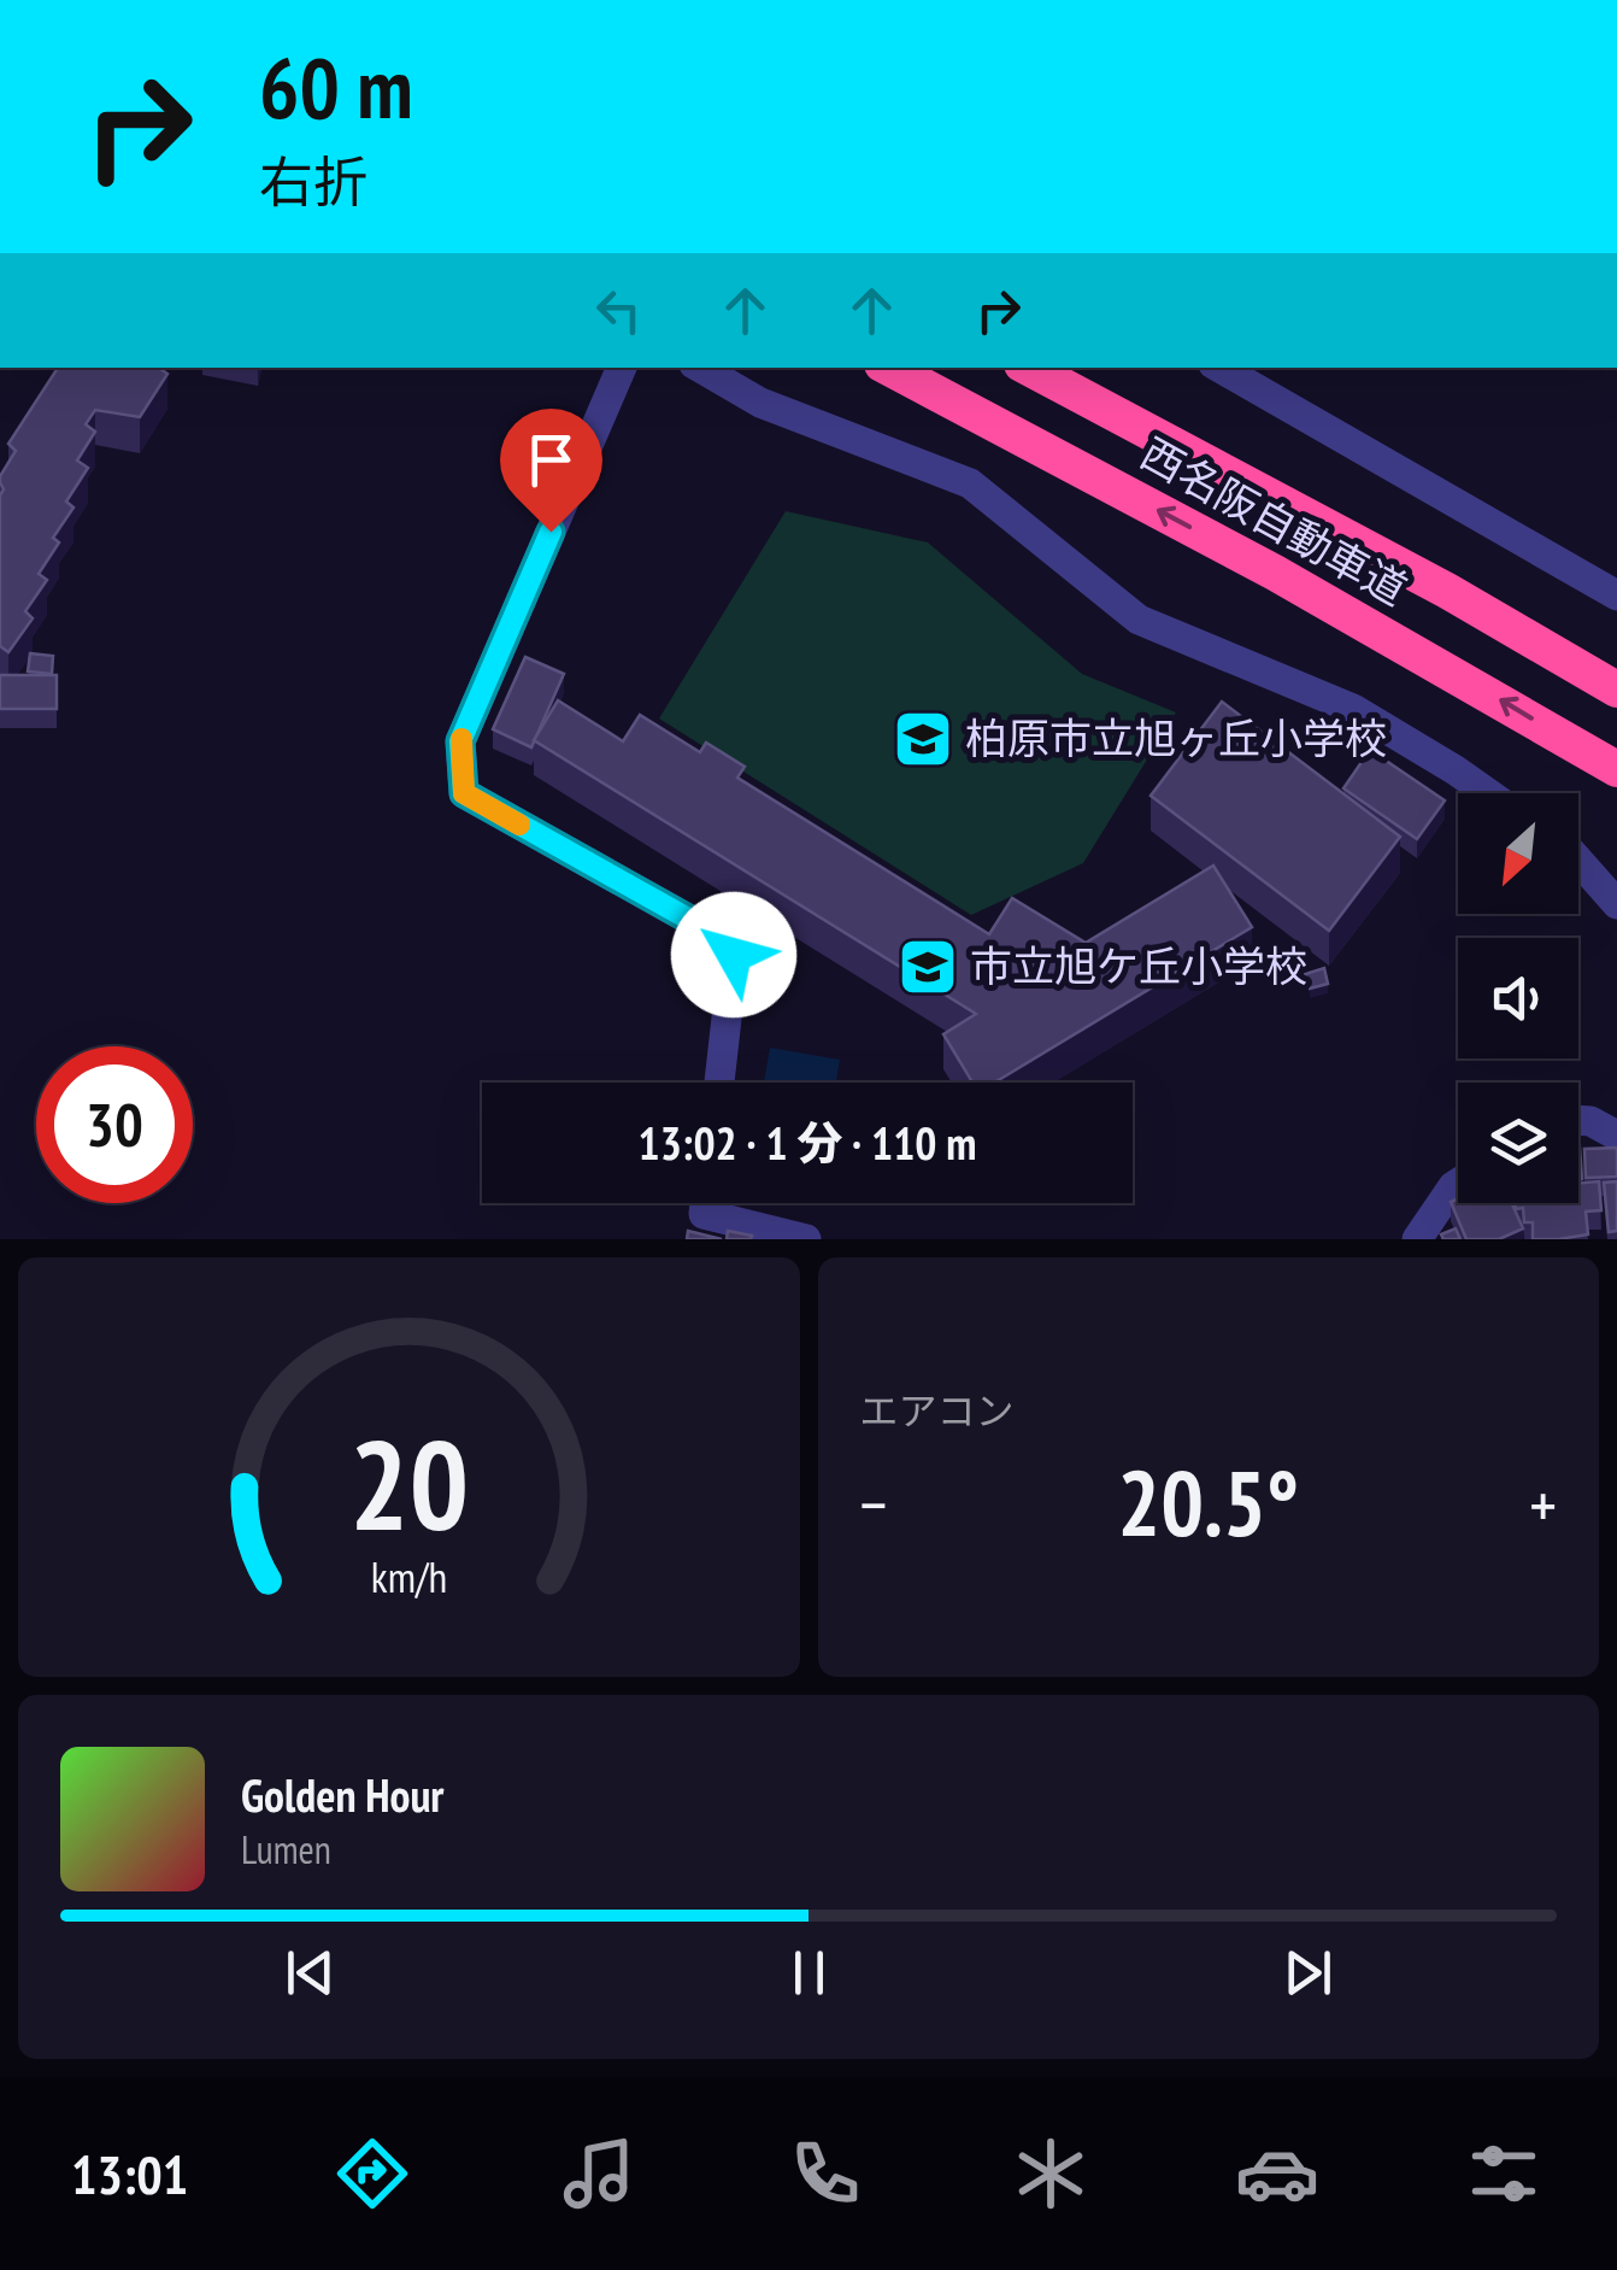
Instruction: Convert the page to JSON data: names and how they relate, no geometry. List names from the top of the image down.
{
  "streets": {
    "highway": ["西名阪自動車道"]
  },
  "places": {
    "school or university": ["柏原市立旭ヶ丘小学校", "市立旭ケ丘小学校"]
  },
  "north": "bottom left",
  "page": {
    "turn": ["60 m", "右折"],
    "limit": "30",
    "trip": "13:02 · 1 分 · 110 m",
    "tile": "エアコン",
    "heat": ["−", "20.5°", "+"],
    "song": ["Golden Hour", "Lumen"],
    "tabs": "13:01",
    "gauge": ["20", "km/h"]
  }
}
